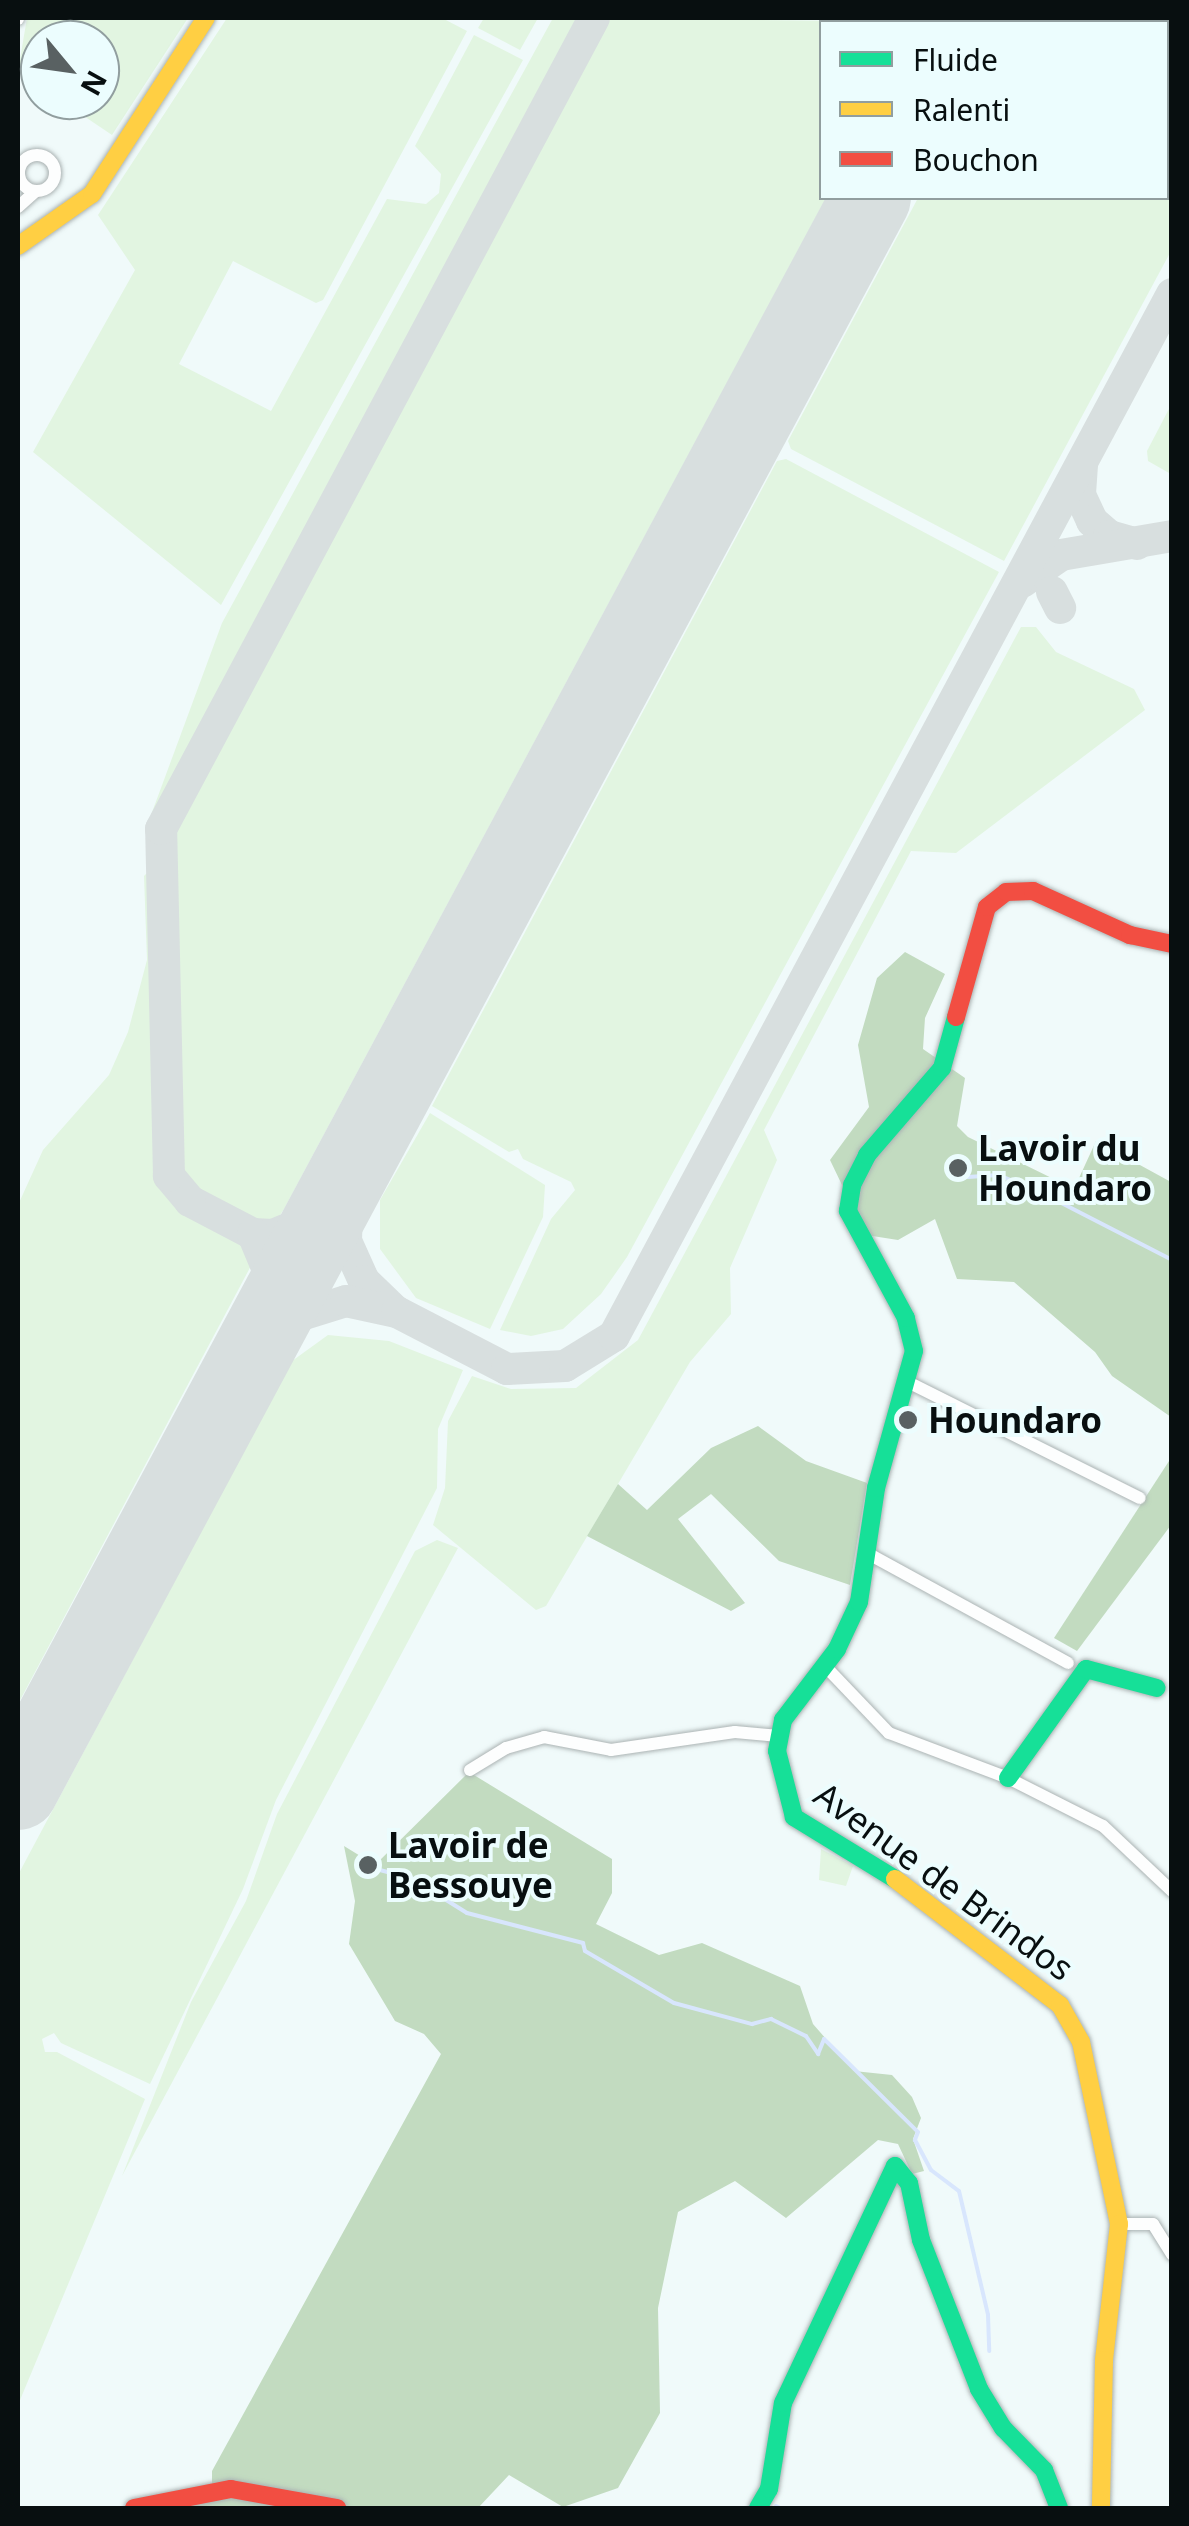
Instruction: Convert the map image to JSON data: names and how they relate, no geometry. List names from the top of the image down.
{
  "streets": {
    "street": ["Avenue de Brindos"]
  },
  "places": ["Lavoir du Houndaro", "Houndaro", "Lavoir de Bessouye"],
  "legend": ["Fluide", "Ralenti", "Bouchon"],
  "north": "bottom right"
}
